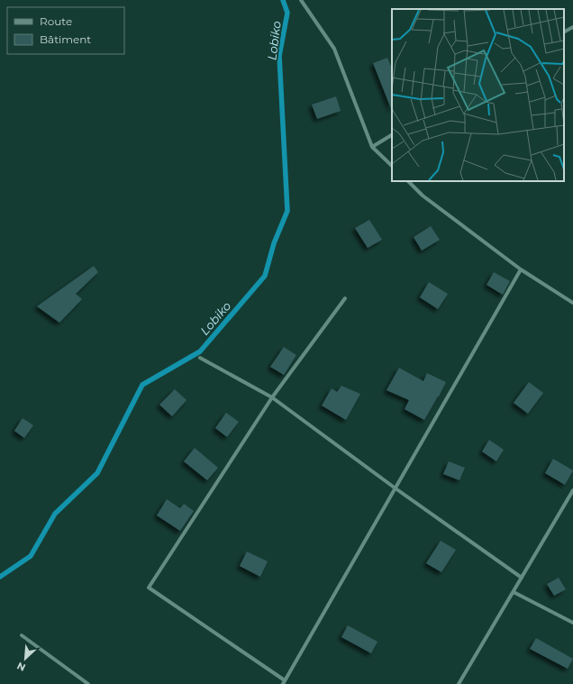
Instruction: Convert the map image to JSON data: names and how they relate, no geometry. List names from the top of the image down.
{
  "water": ["Lobiko"],
  "legend": ["Route", "Bâtiment"],
  "north": "bottom left"
}
